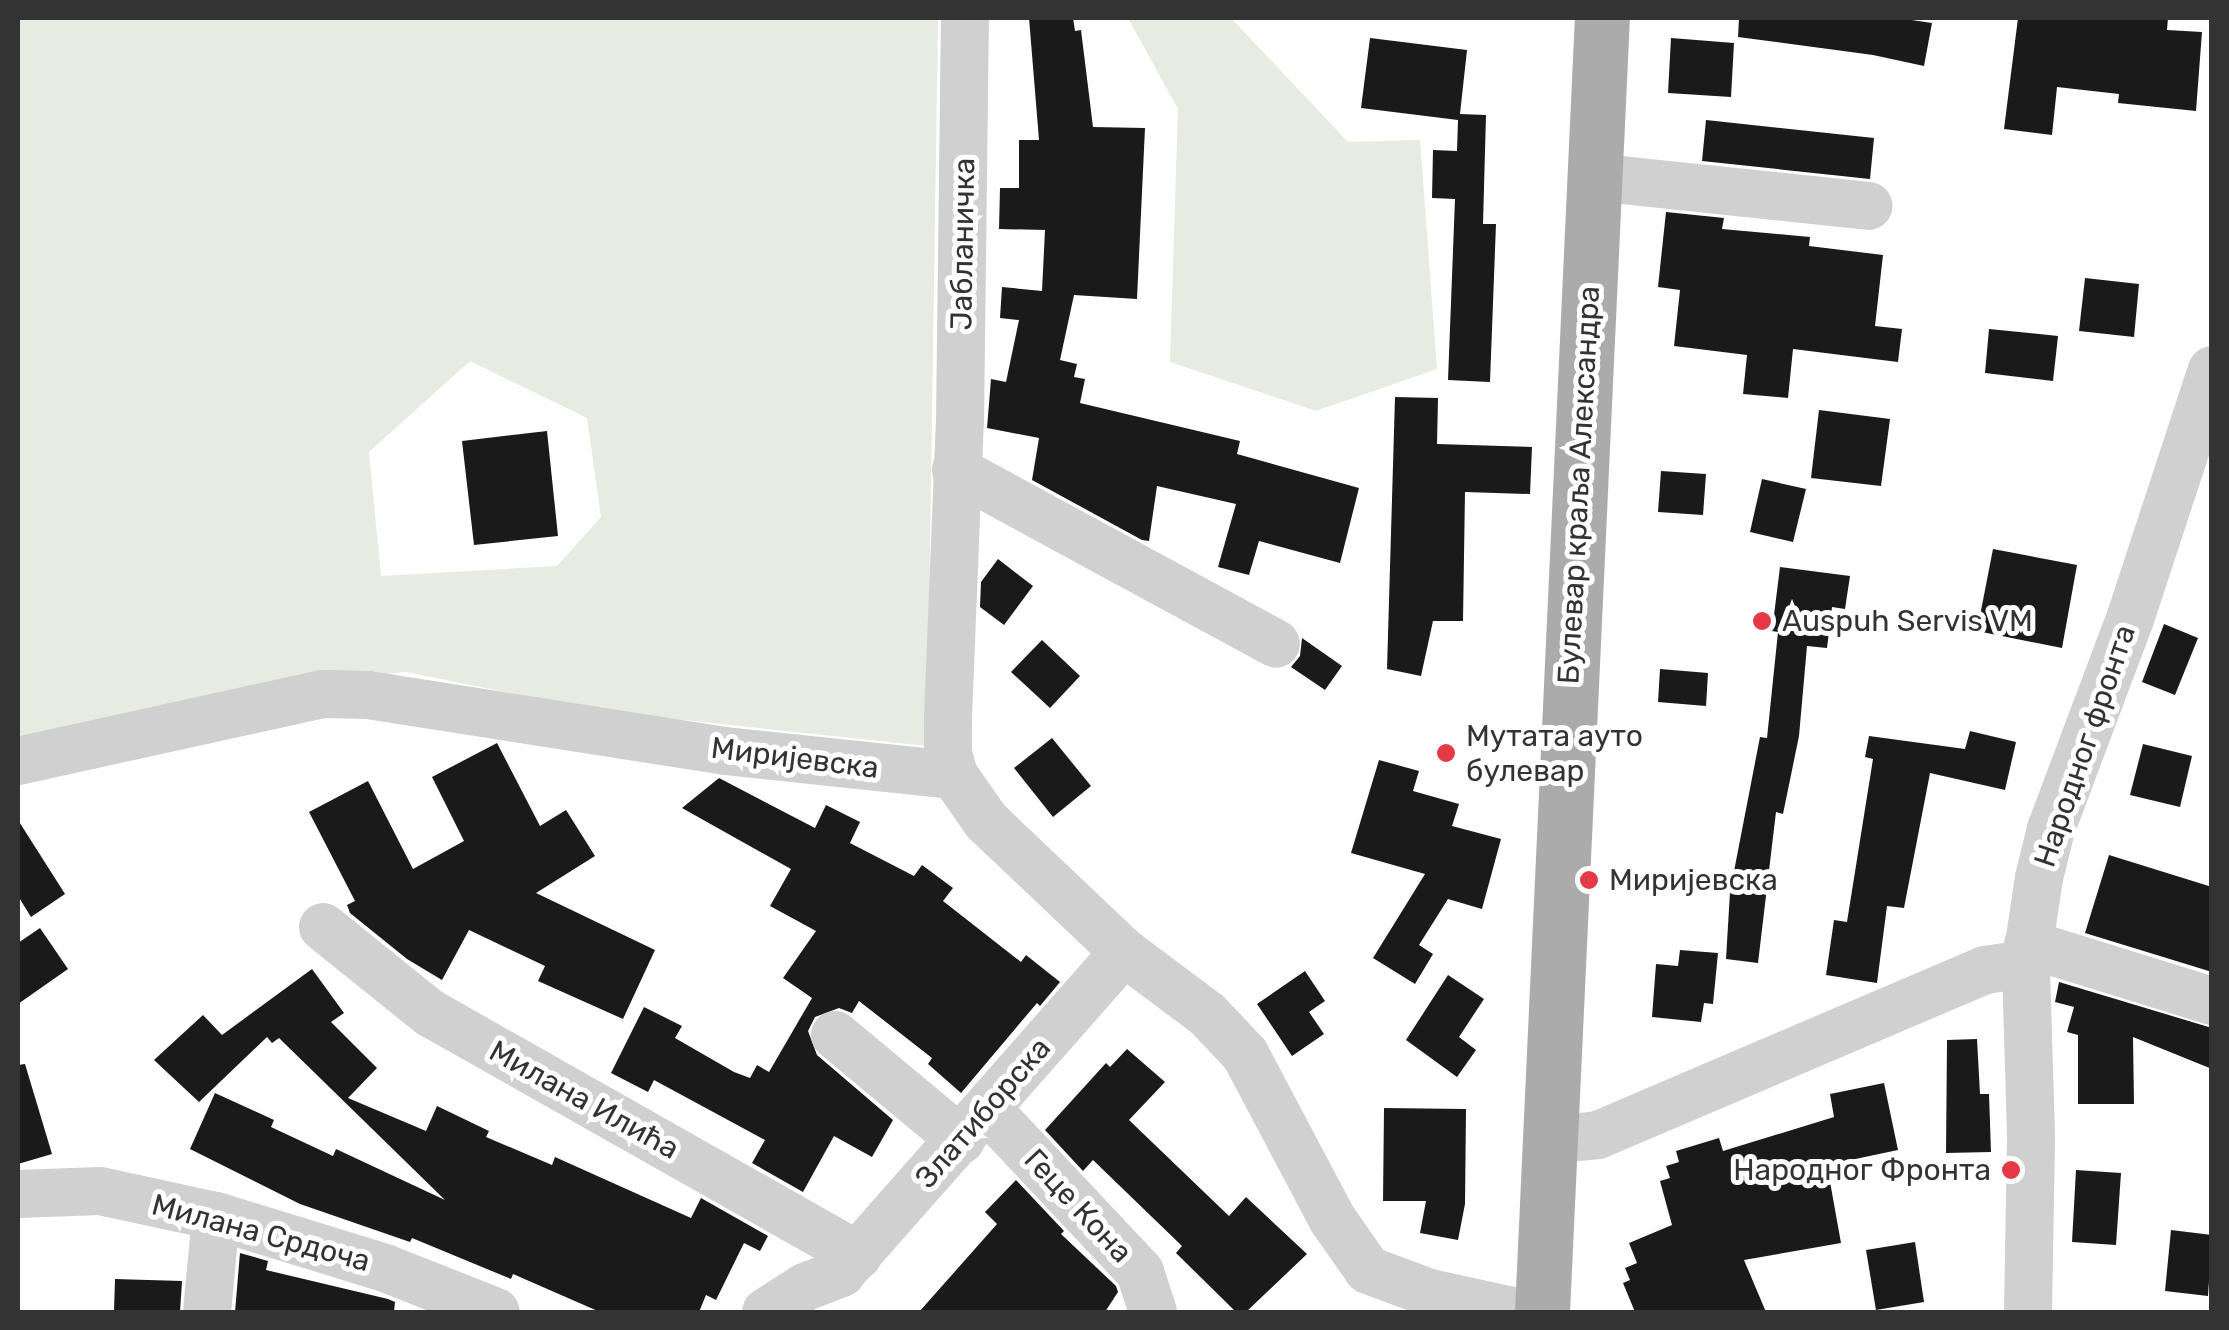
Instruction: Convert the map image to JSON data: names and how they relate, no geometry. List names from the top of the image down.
{
  "streets": {
    "main road": ["Булевар краља Александра"],
    "street": [
      "Јабланичка",
      "Народног фронта",
      "Миријевска",
      "Милана Илића",
      "Златиборска",
      "Геце Кона",
      "Милана Срдоча"
    ]
  },
  "crossings": [
    ["Јабланичка", "Миријевска"],
    ["Милана Илића", "Златиборска"],
    ["Златиборска", "Геце Кона"]
  ],
  "places": [
    "Auspuh Servis VM",
    "Мутата ауто булевар",
    "Миријевска",
    "Народног Фронта"
  ]
}
